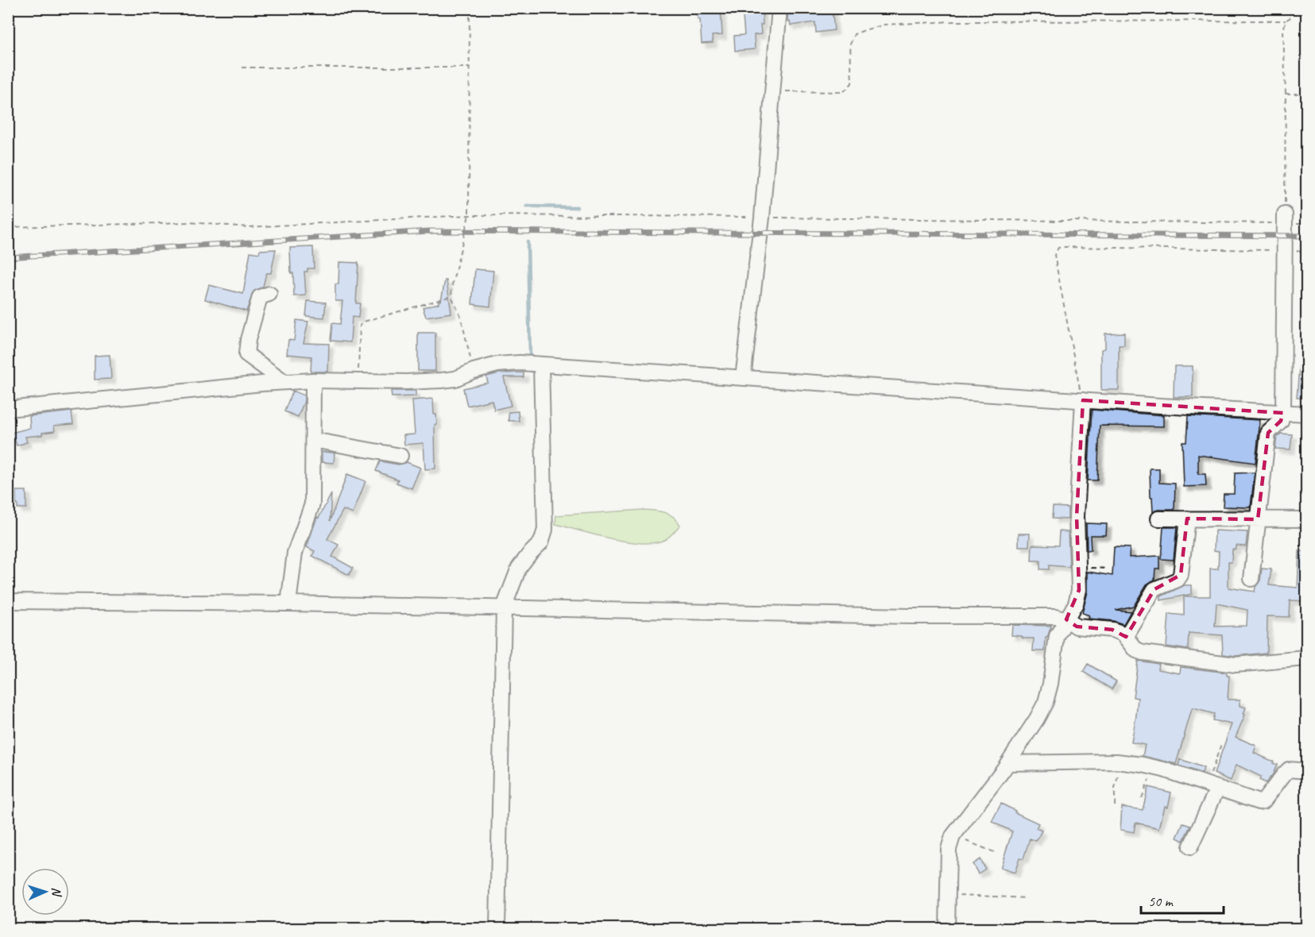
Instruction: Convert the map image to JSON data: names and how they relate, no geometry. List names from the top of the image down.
{
  "scale_bar": "50 m",
  "north": "right"
}
